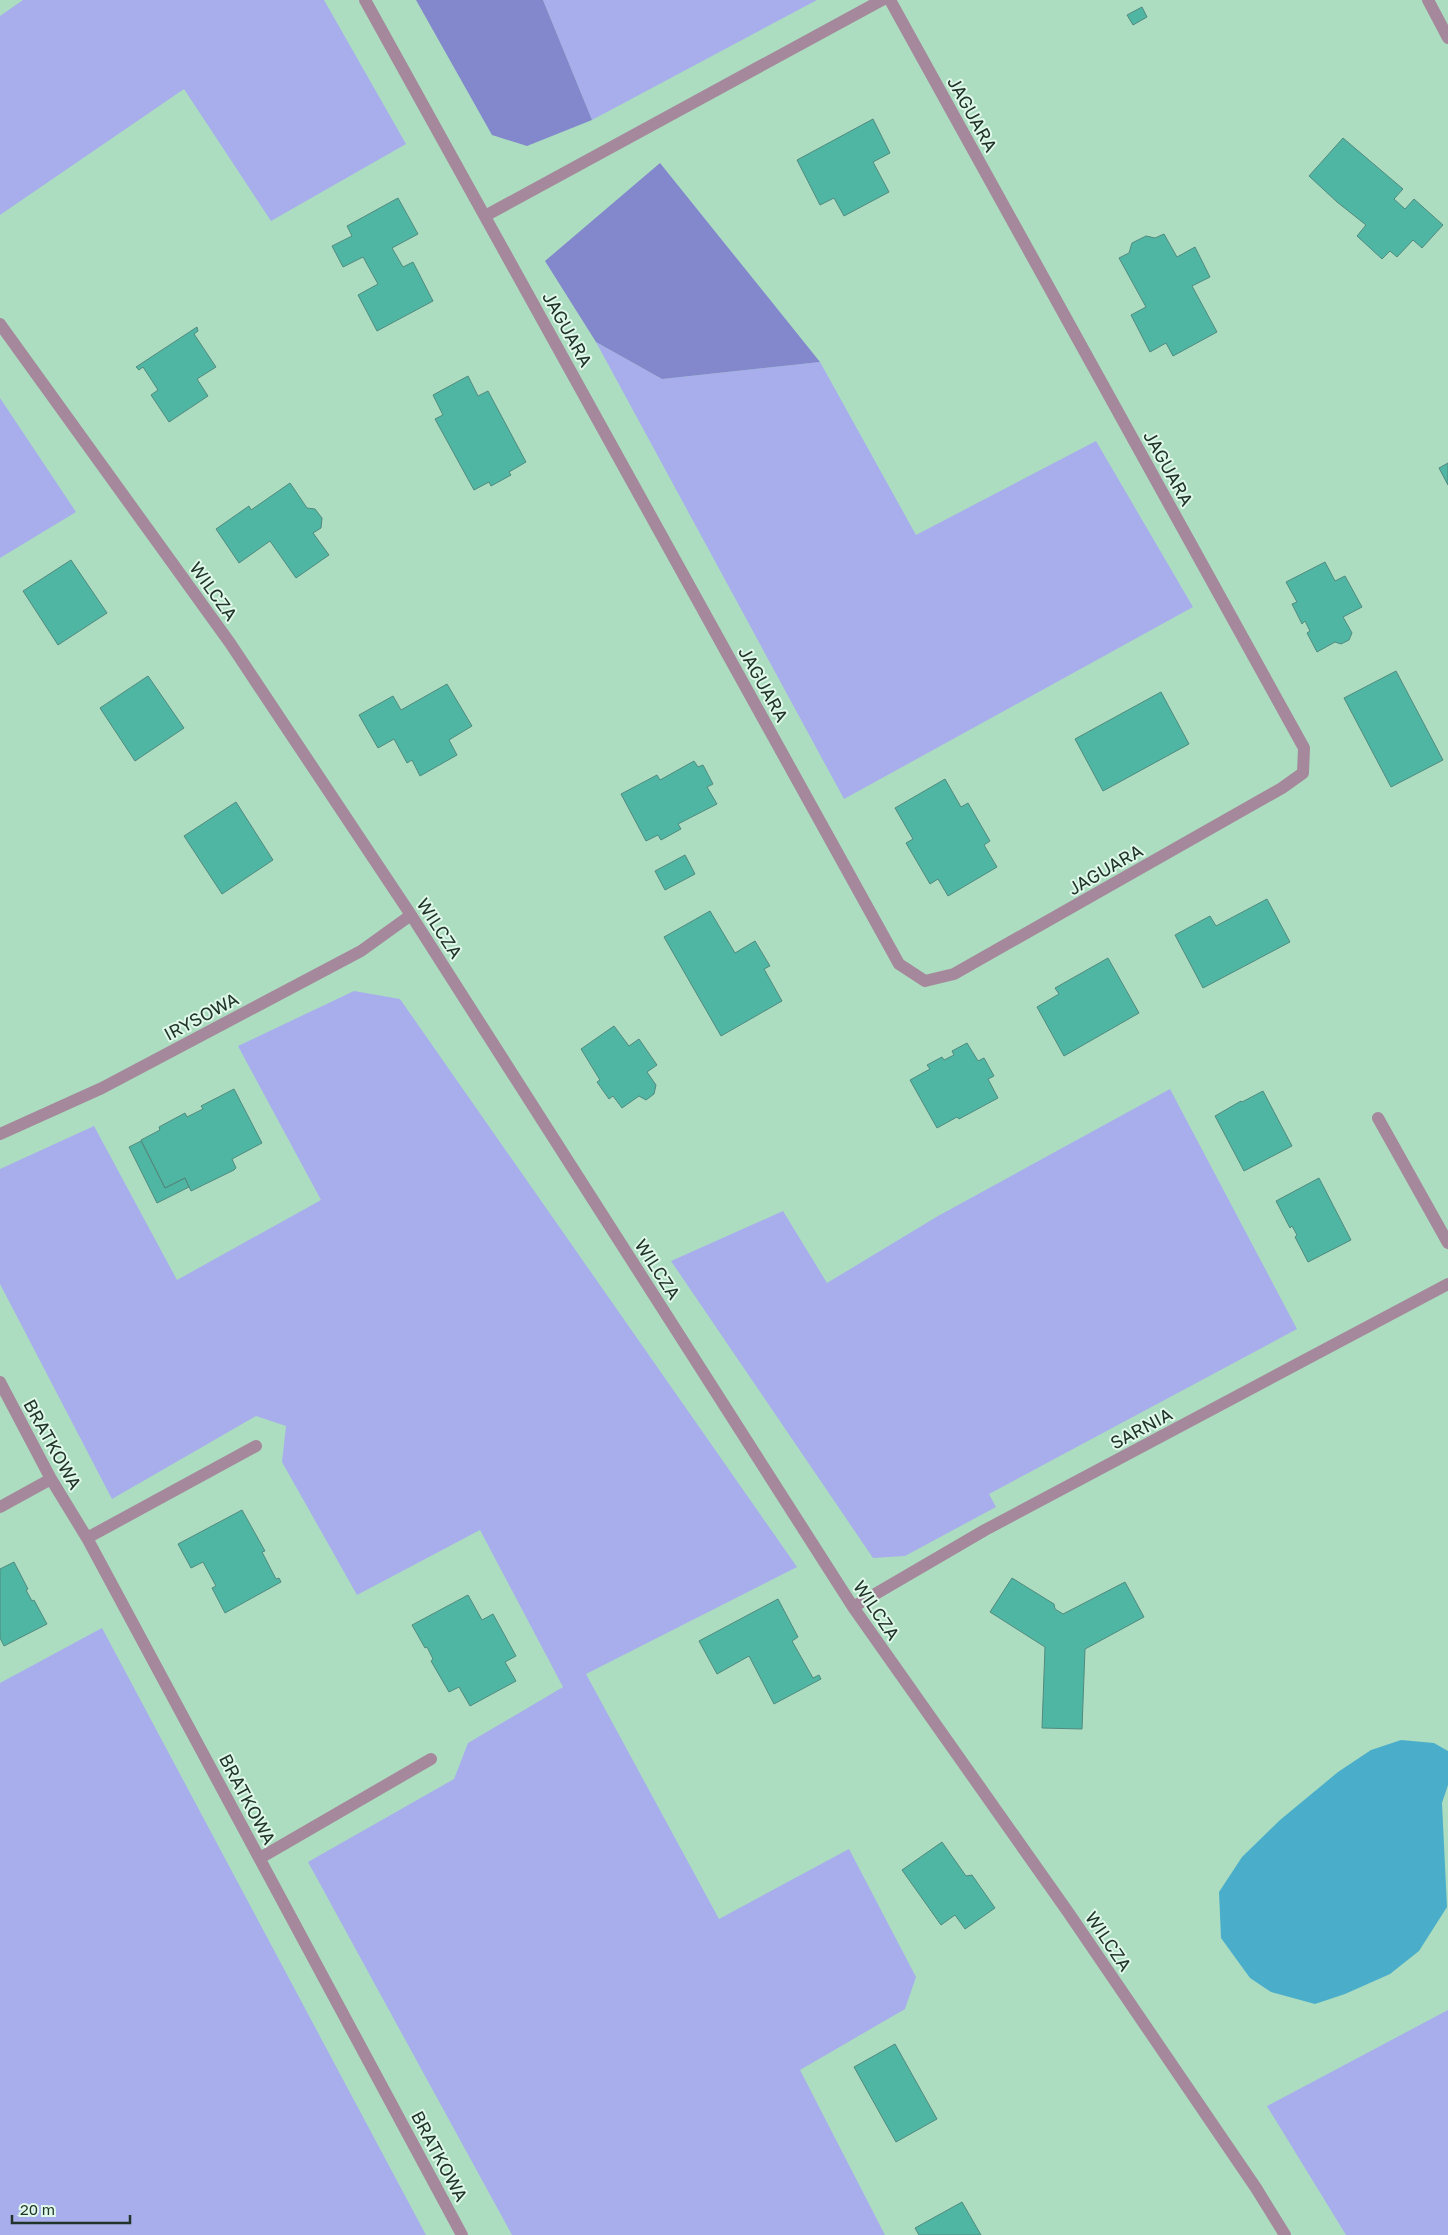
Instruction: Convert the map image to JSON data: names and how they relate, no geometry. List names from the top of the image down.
{
  "streets": {
    "street": [
      "JAGUARA",
      "WILCZA",
      "IRYSOWA",
      "SARNIA",
      "BRATKOWA"
    ]
  },
  "crossings": [
    ["WILCZA", "IRYSOWA"],
    ["WILCZA", "SARNIA"]
  ],
  "scale_bar": "20 m"
}
